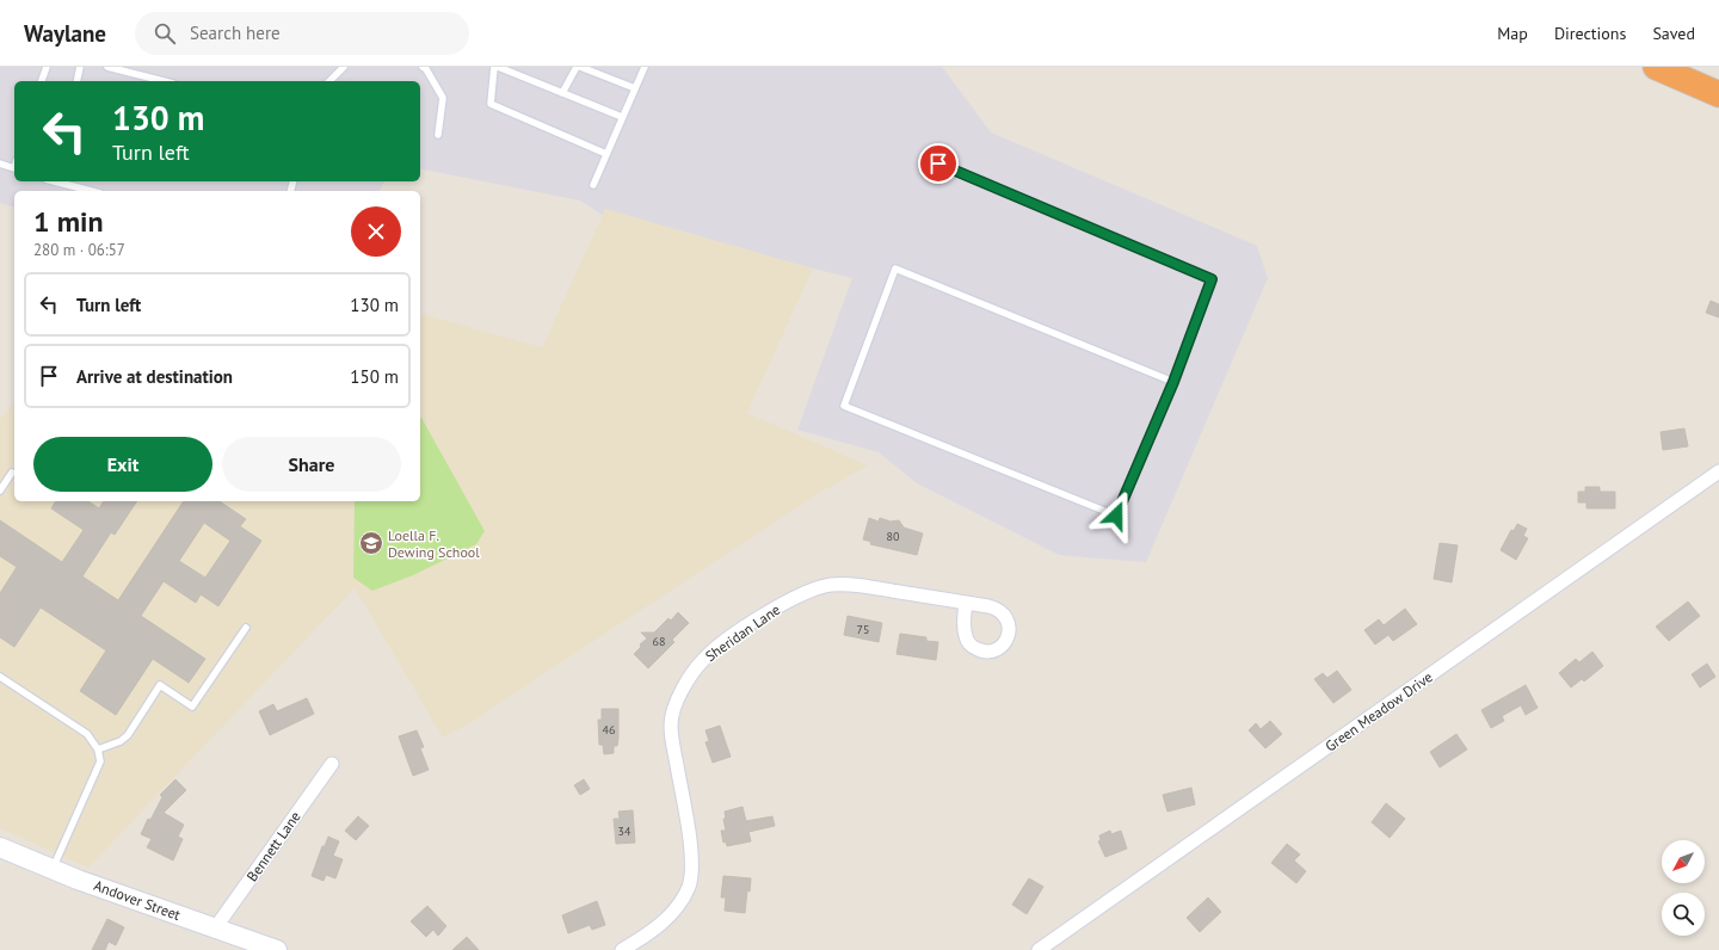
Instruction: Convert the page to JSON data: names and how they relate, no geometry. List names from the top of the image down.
{
  "streets": {
    "main road": ["Andover Street"],
    "street": ["Sheridan Lane", "Green Meadow Drive", "Bennett Lane"]
  },
  "crossings": [
    ["Bennett Lane", "Andover Street"]
  ],
  "places": {
    "school or university": ["Loella F. Dewing School"]
  },
  "house_numbers": [
    "80",
    "75",
    "68",
    "46",
    "34"
  ],
  "north": "bottom left",
  "page": {
    "header": "Waylane",
    "search": "Search here",
    "nav": ["Map", "Directions", "Saved"],
    "turn": ["130 m", "Turn left"],
    "heading": ["1 min", "280 m · 06:57"],
    "list": [
      {
        "name": "Turn left",
        "value": "130 m"
      },
      {
        "name": "Arrive at destination",
        "value": "150 m"
      }
    ],
    "buttons": ["Exit", "Share"]
  }
}
